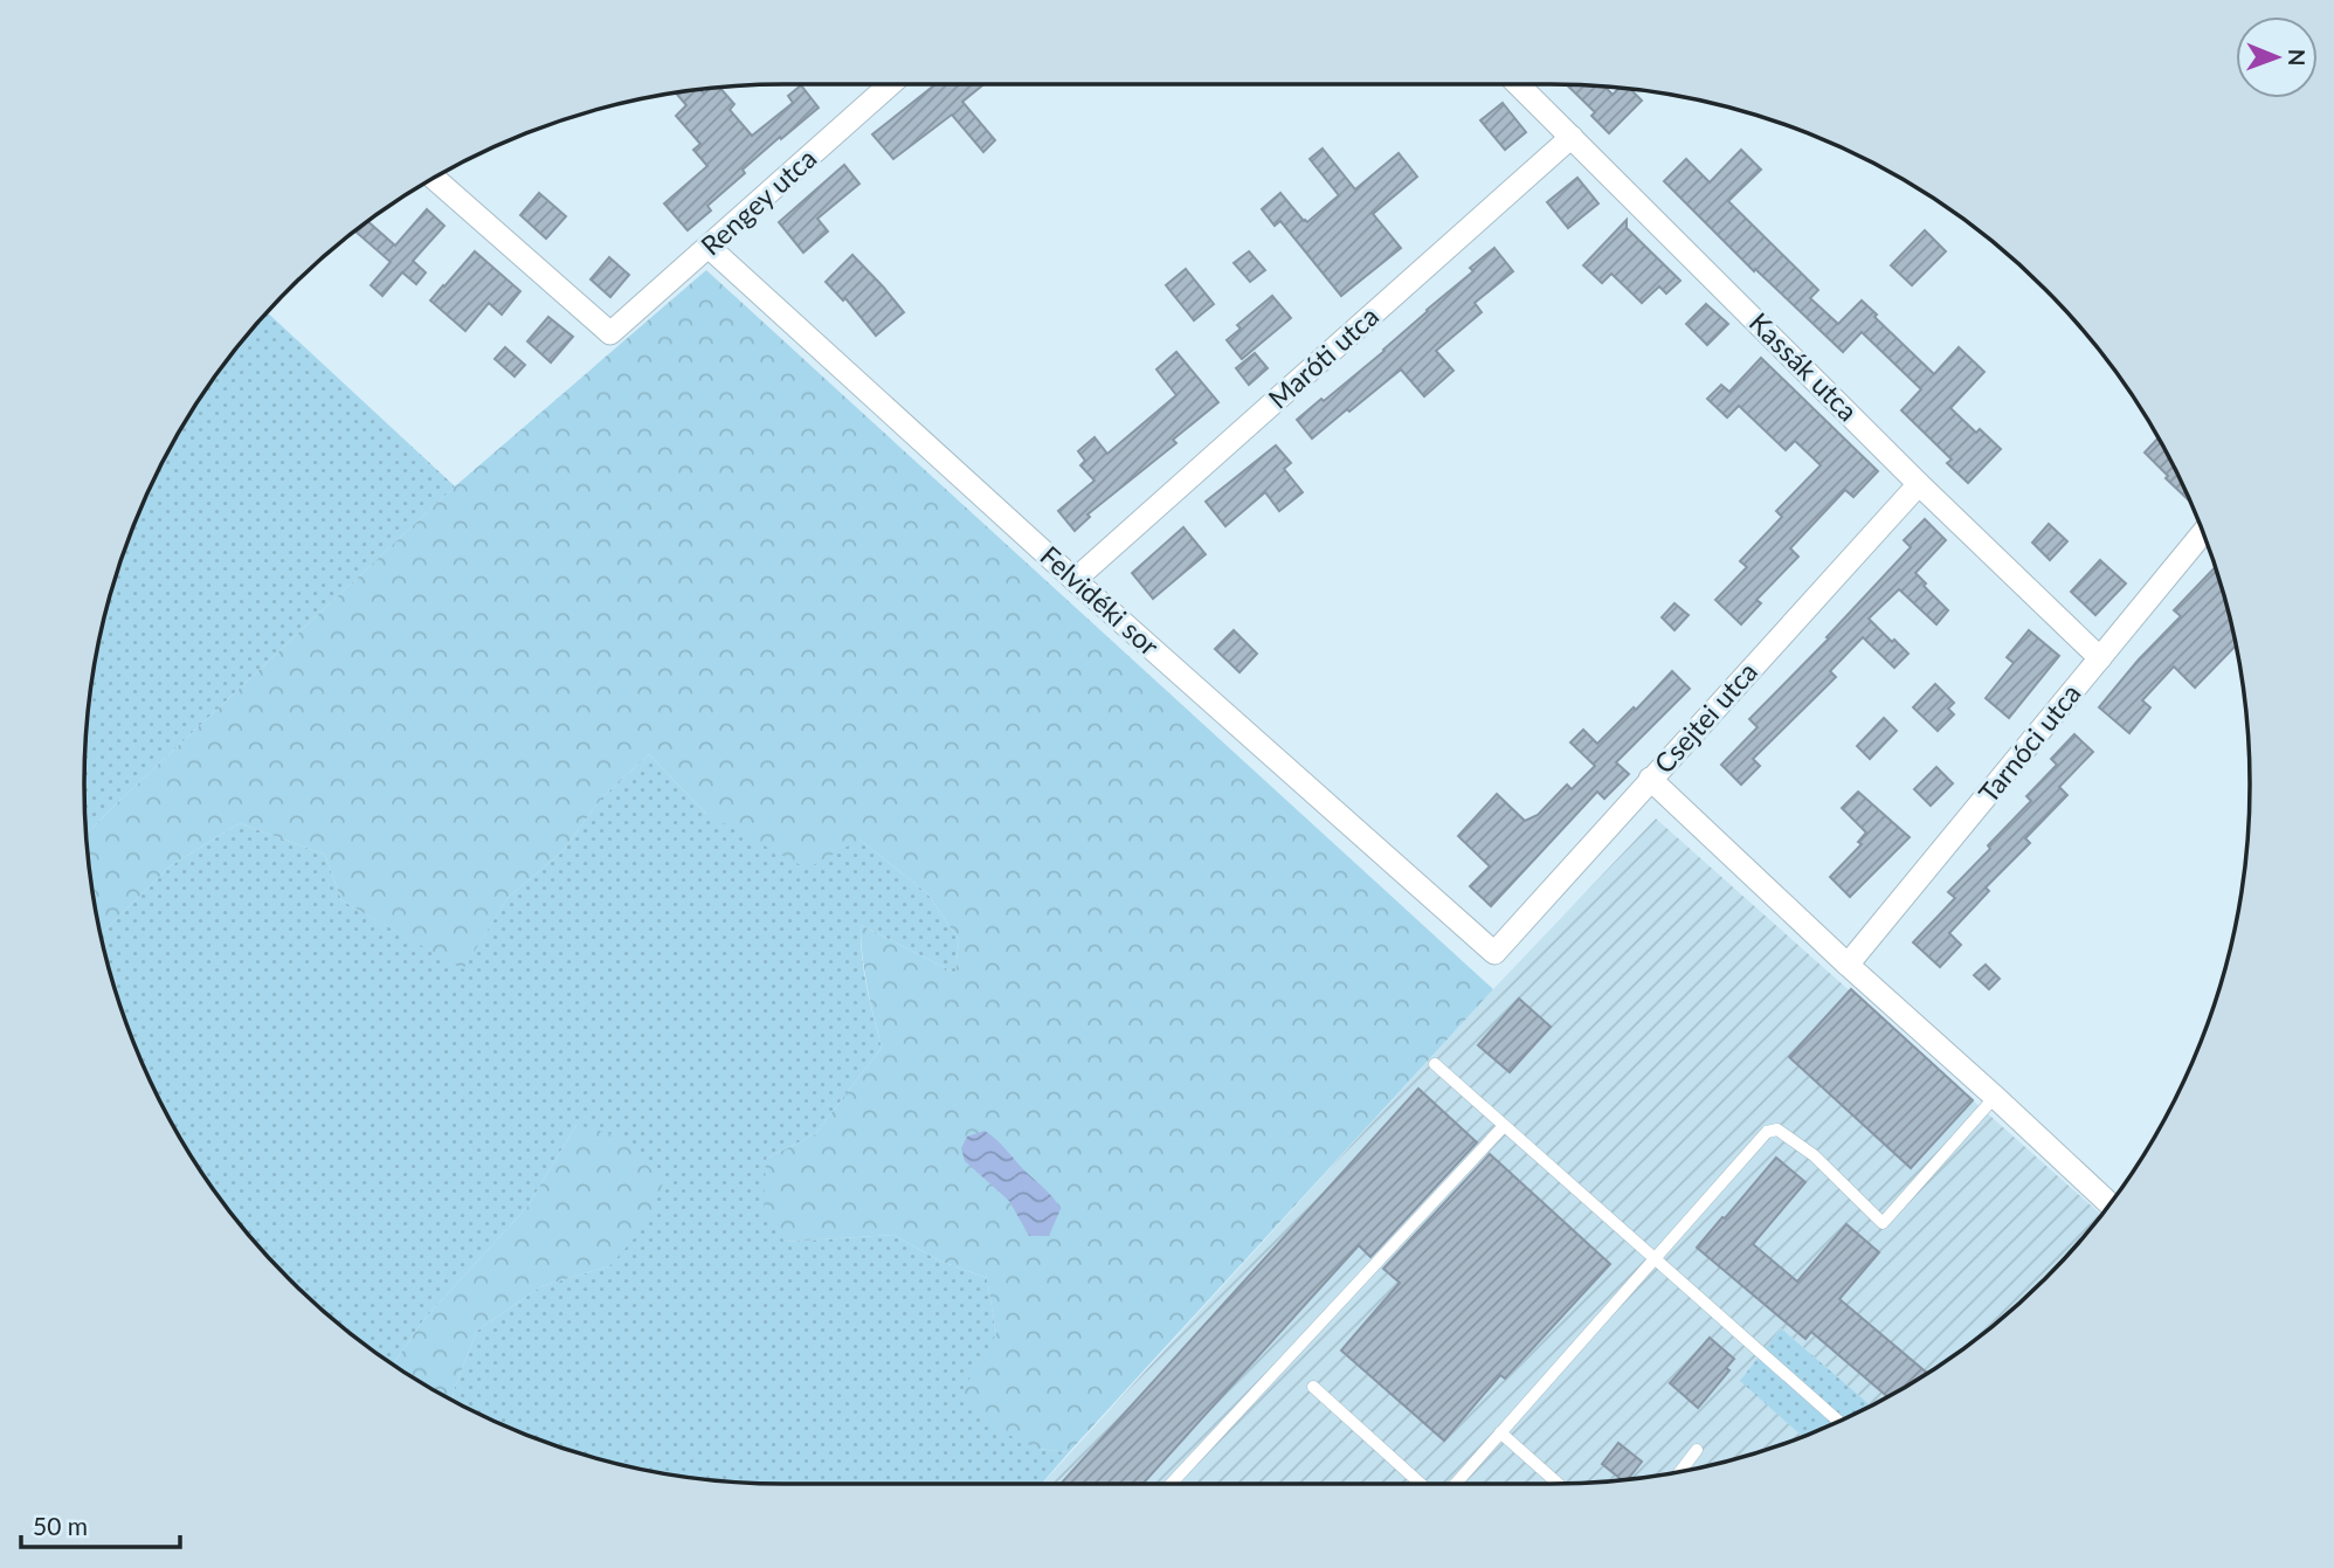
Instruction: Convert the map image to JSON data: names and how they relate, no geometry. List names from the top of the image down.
{
  "streets": {
    "street": [
      "Rengey utca",
      "Maróti utca",
      "Kassák utca",
      "Felvidéki sor",
      "Csejtei utca",
      "Tarnóci utca"
    ]
  },
  "crossings": [
    ["Rengey utca", "Felvidéki sor"],
    ["Maróti utca", "Kassák utca"],
    ["Maróti utca", "Felvidéki sor"],
    ["Kassák utca", "Csejtei utca"],
    ["Kassák utca", "Tarnóci utca"],
    ["Felvidéki sor", "Csejtei utca"]
  ],
  "scale_bar": "50 m",
  "north": "right"
}
